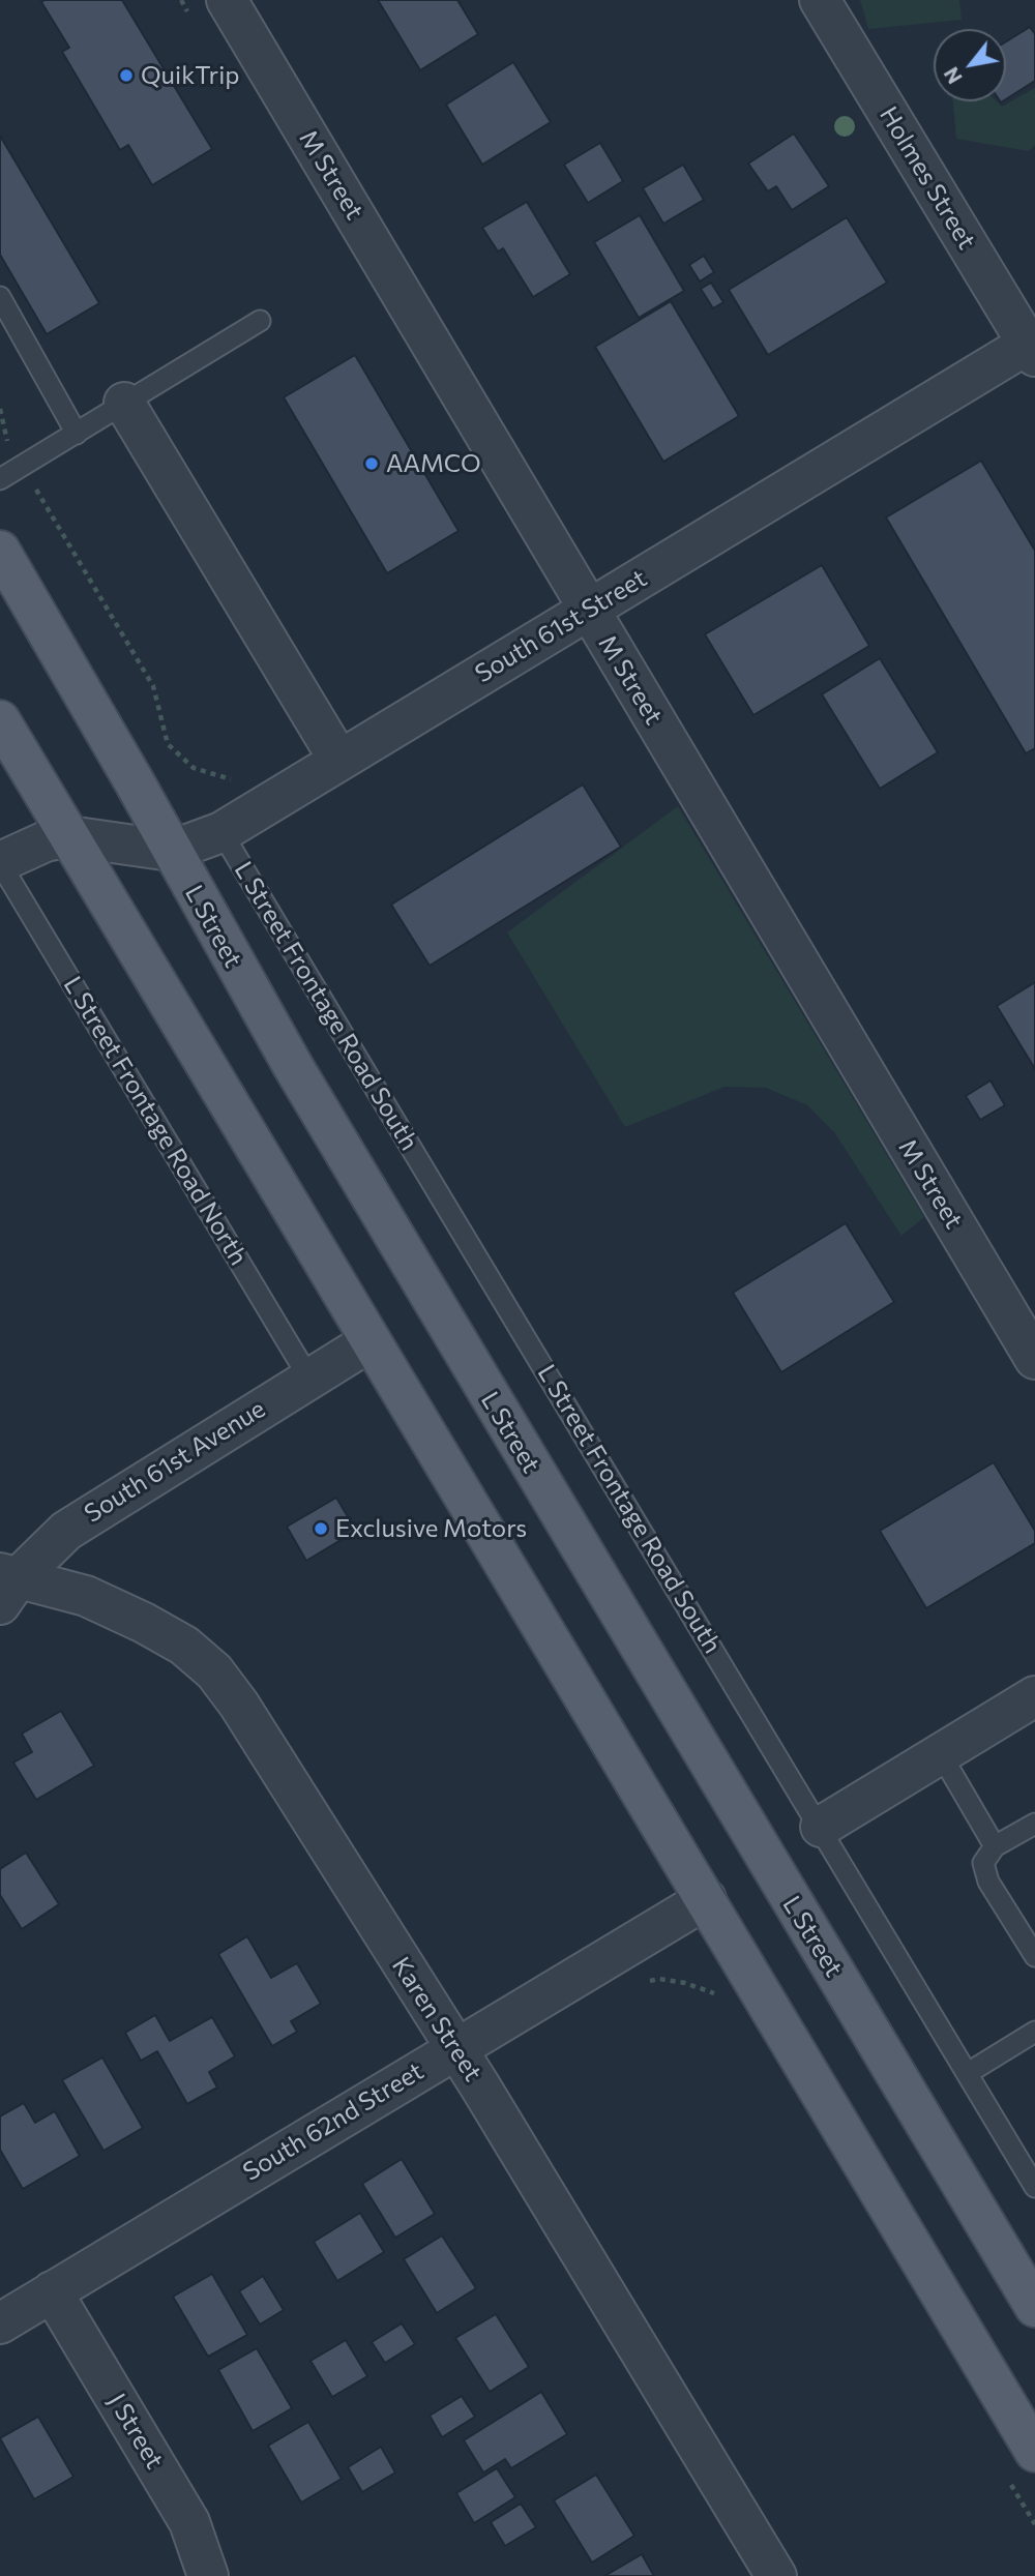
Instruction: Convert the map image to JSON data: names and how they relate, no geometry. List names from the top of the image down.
{
  "streets": {
    "main road": ["L Street"],
    "street": [
      "M Street",
      "Holmes Street",
      "South 61st Street",
      "South 61st Avenue",
      "Karen Street",
      "South 62nd Street",
      "J Street"
    ],
    "lane": ["L Street Frontage Road South", "L Street Frontage Road North"]
  },
  "crossings": [
    ["M Street", "South 61st Street"],
    ["Holmes Street", "South 61st Street"],
    ["South 61st Street", "L Street"],
    ["South 61st Street", "L Street Frontage Road South"],
    ["L Street Frontage Road North", "South 61st Avenue"],
    ["South 61st Avenue", "Karen Street"],
    ["Karen Street", "South 62nd Street"],
    ["South 62nd Street", "J Street"]
  ],
  "places": ["QuikTrip", "AAMCO", "Exclusive Motors"],
  "north": "bottom left"
}
